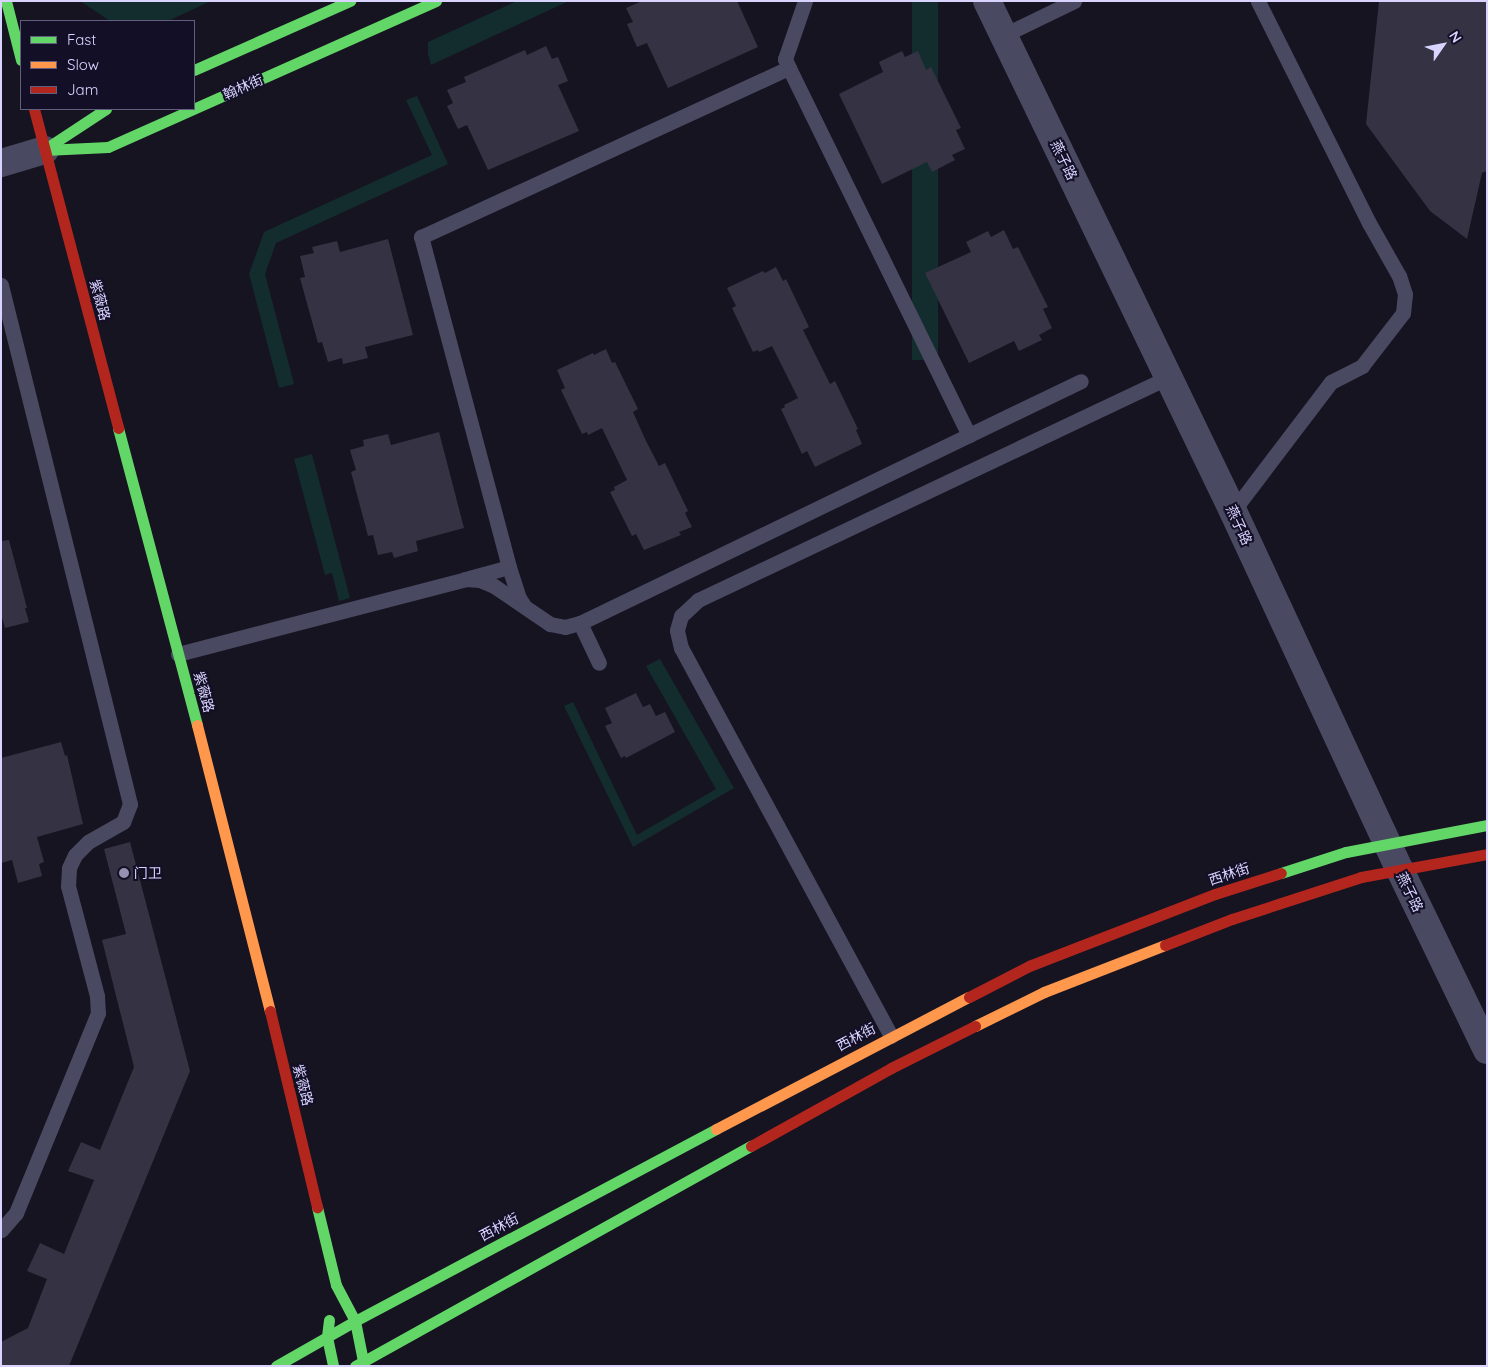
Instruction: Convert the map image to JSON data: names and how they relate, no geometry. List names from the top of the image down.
{
  "streets": {
    "main road": ["翰林街", "紫薇路", "西林街"],
    "street": ["燕子路"]
  },
  "crossings": [
    ["翰林街", "紫薇路"],
    ["燕子路", "西林街"],
    ["紫薇路", "西林街"]
  ],
  "places": ["门卫"],
  "legend": ["Fast", "Slow", "Jam"],
  "north": "top right"
}
